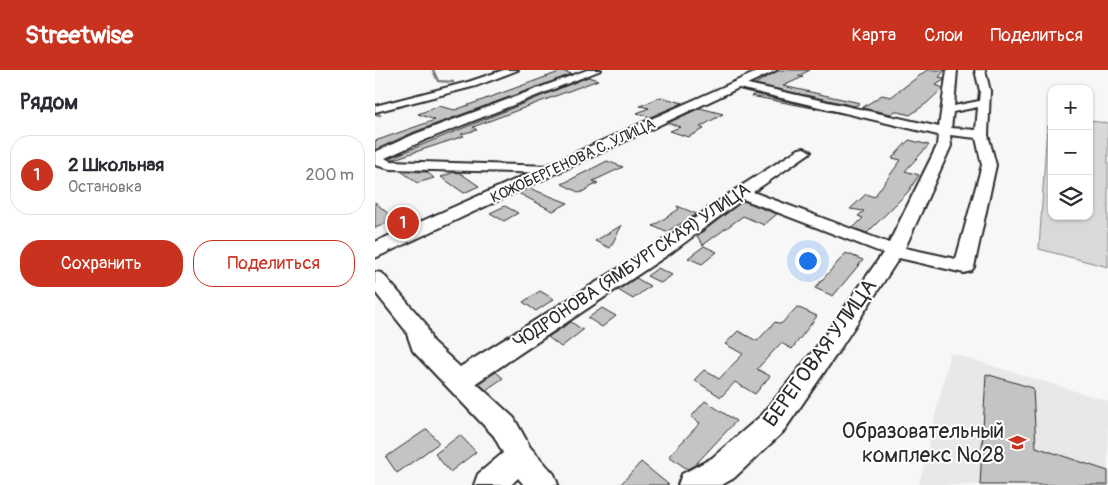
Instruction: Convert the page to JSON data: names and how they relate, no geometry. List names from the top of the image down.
{
  "streets": {
    "main road": ["КОЖОБЕРГЕНОВА С. УЛИЦА"],
    "street": ["ЧОДРОНОВА (ЯМБУРГСКАЯ) УЛИЦА", "БЕРЕГОВАЯ УЛИЦА"]
  },
  "places": {
    "school or university": ["Образовательный комплекс №28"]
  },
  "page": {
    "header": "Streetwise",
    "nav": ["Карта", "Слои", "Поделиться"],
    "heading": "Рядом",
    "map_buttons": ["+", "−"],
    "list": [
      {
        "mark": "1",
        "name": "2 Школьная",
        "note": "Остановка",
        "value": "200 m"
      }
    ],
    "pins": "1",
    "buttons": ["Сохранить", "Поделиться"]
  }
}
